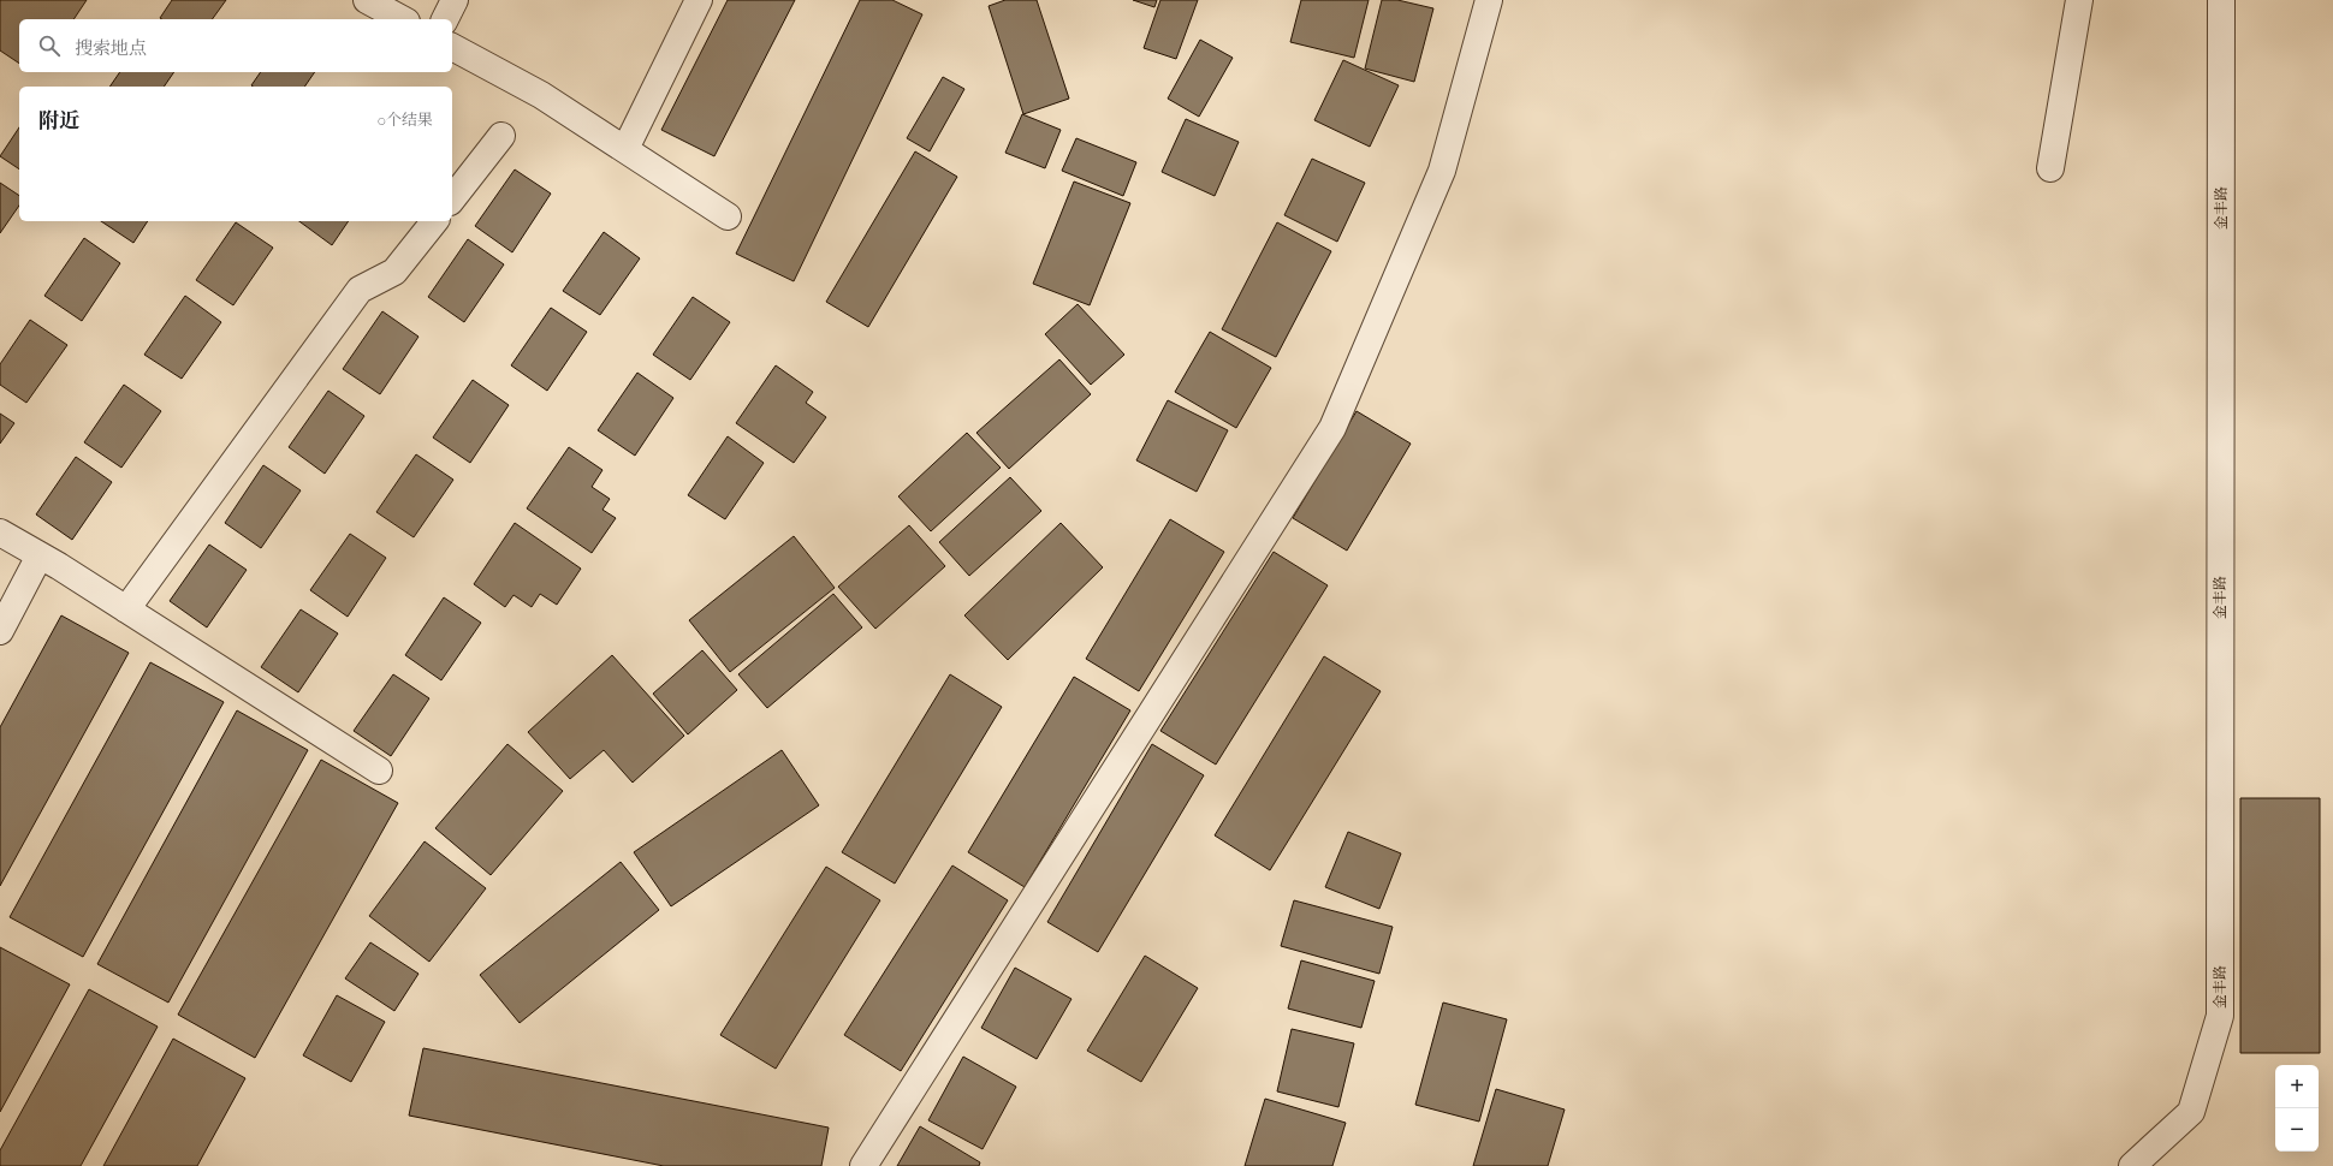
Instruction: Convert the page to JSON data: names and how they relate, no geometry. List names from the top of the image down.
{
  "streets": {
    "street": ["金丰路"]
  },
  "page": {
    "search": "搜索地点",
    "heading": ["附近", "0个结果"],
    "map_buttons": ["+", "−"]
  }
}
